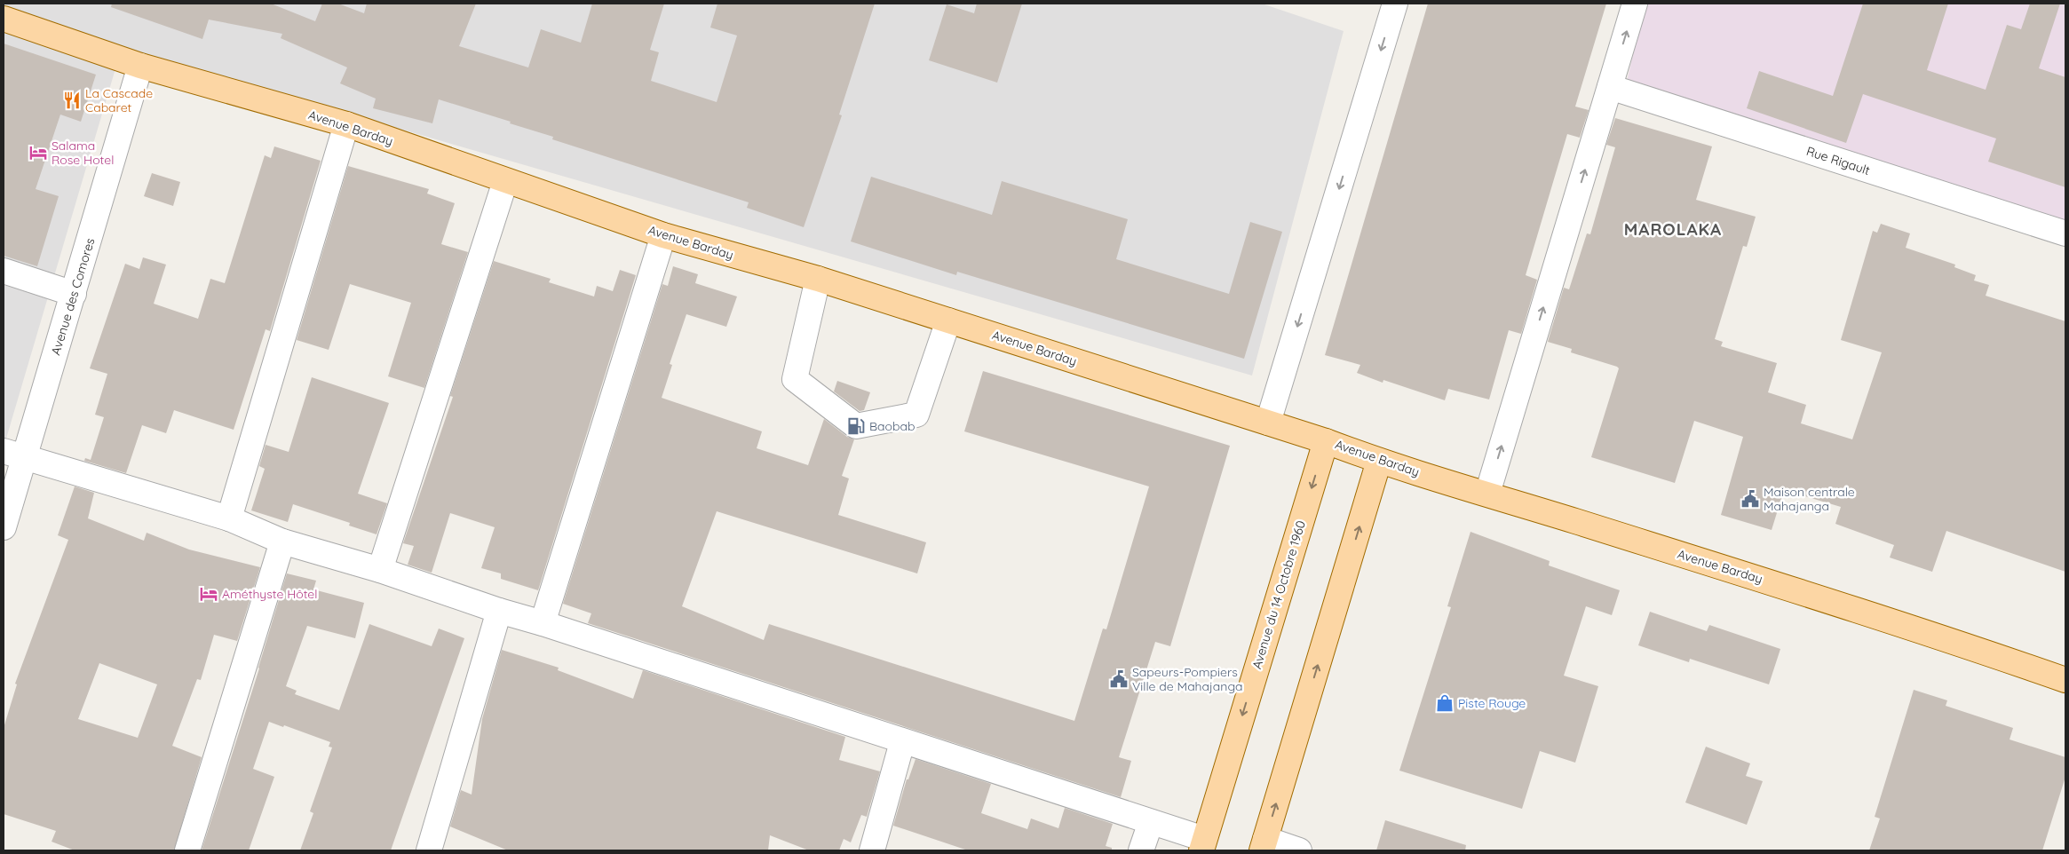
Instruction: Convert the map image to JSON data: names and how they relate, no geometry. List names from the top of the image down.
{
  "streets": {
    "main road": ["Avenue Barday", "Avenue du 14 Octobre 1960"],
    "street": ["Rue Rigault", "Avenue des Comores"]
  },
  "crossings": [
    ["Avenue Barday", "Avenue des Comores"],
    ["Avenue Barday", "Avenue du 14 Octobre 1960"]
  ],
  "districts": ["MAROLAKA"],
  "places": {
    "restaurant": ["La Cascade Cabaret"],
    "hotel": ["Salama Rose Hotel", "Améthyste Hôtel"],
    "fuel station": ["Baobab"],
    "public building": ["Maison centrale Mahajanga", "Sapeurs-Pompiers Ville de Mahajanga"],
    "shop": ["Piste Rouge"]
  }
}
